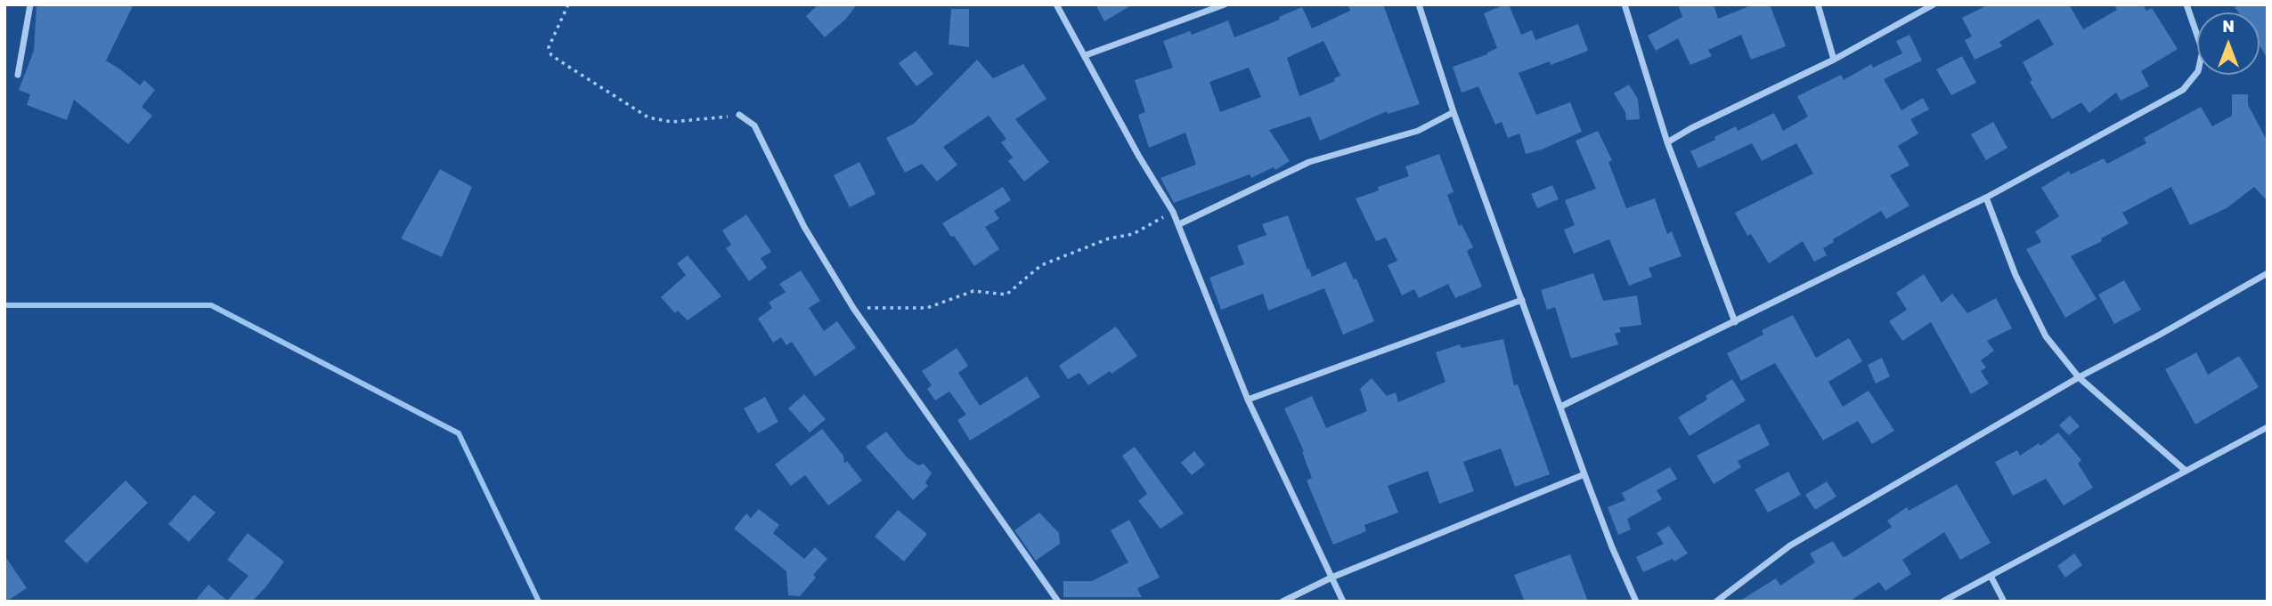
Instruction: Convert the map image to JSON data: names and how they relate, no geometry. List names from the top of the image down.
{
  "north": "top"
}
